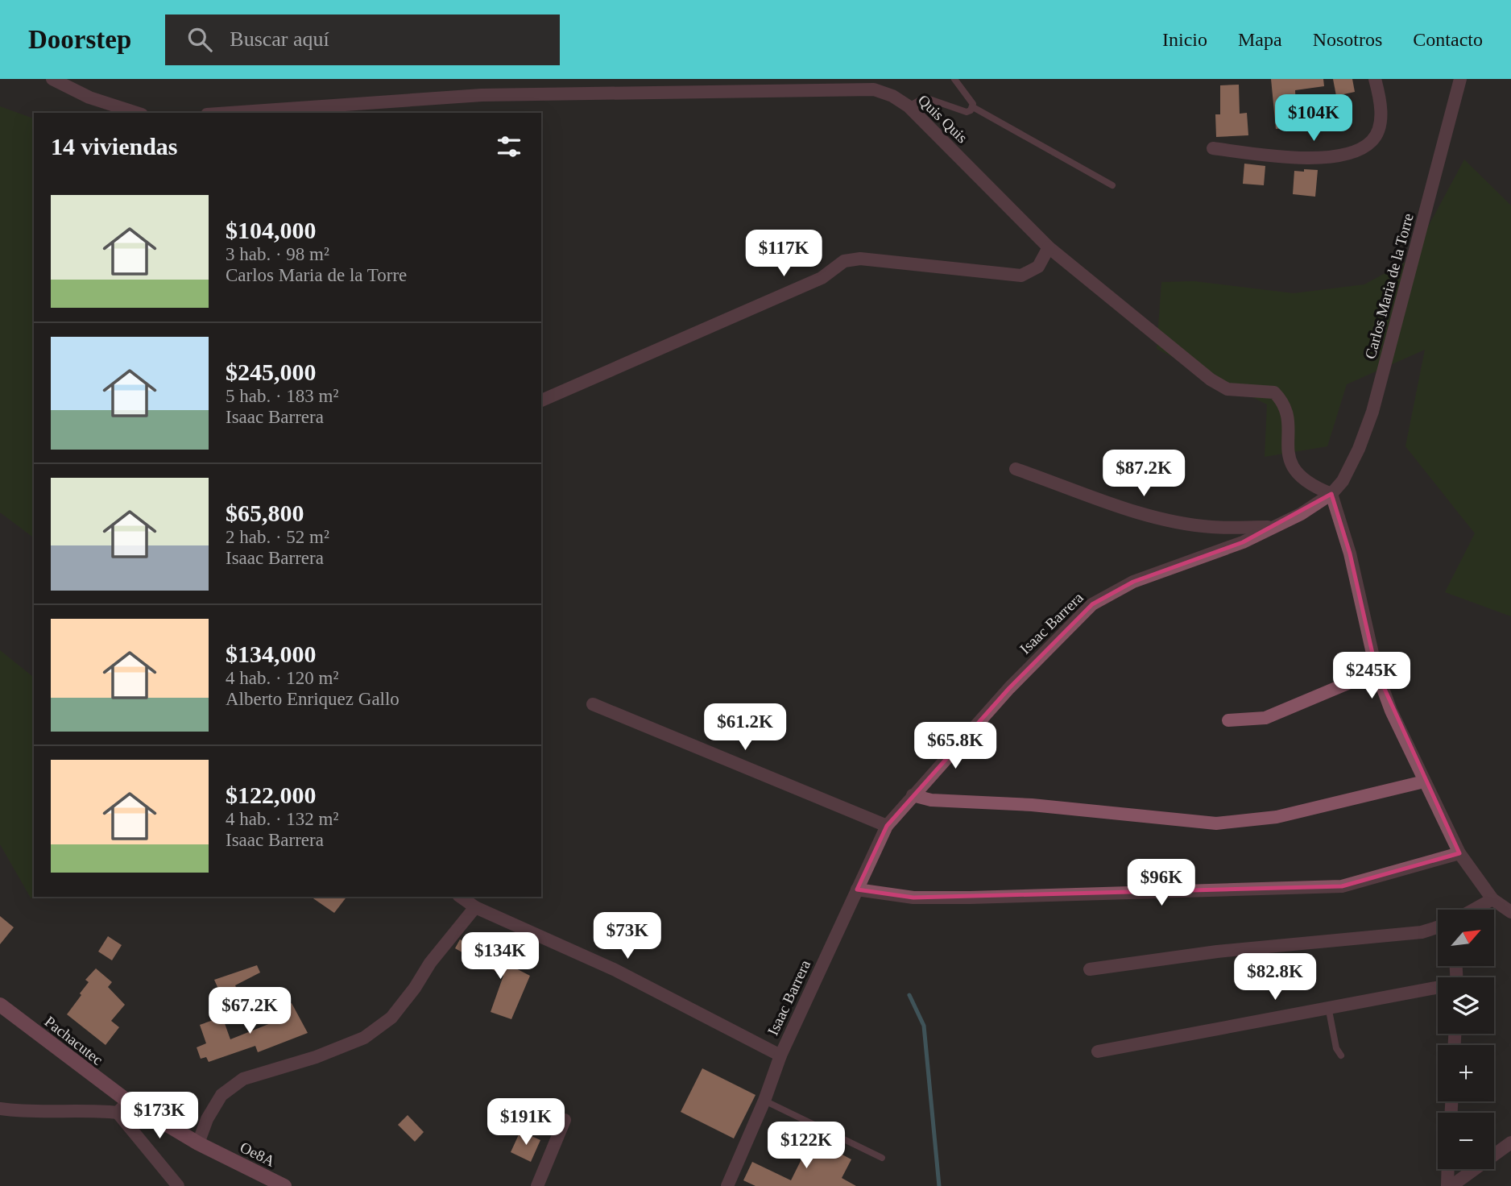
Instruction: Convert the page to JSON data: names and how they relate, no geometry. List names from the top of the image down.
{
  "streets": {
    "street": [
      "Quis Quis",
      "Carlos Maria de la Torre",
      "Isaac Barrera",
      "Pachacutec",
      "Oe8A"
    ]
  },
  "crossings": [
    ["Quis Quis", "Carlos Maria de la Torre"],
    ["Quis Quis", "Isaac Barrera"],
    ["Carlos Maria de la Torre", "Isaac Barrera"],
    ["Pachacutec", "Oe8A"]
  ],
  "north": "top right",
  "page": {
    "header": "Doorstep",
    "search": "Buscar aquí",
    "nav": [
      "Inicio",
      "Mapa",
      "Nosotros",
      "Contacto"
    ],
    "price": [
      "$104K",
      "$117K",
      "$87.2K",
      "$245K",
      "$61.2K",
      "$65.8K",
      "$96K",
      "$73K",
      "$134K",
      "$82.8K",
      "$67.2K",
      "$173K",
      "$191K",
      "$122K"
    ],
    "heading": "14 viviendas",
    "list": [
      {
        "name": "$104,000",
        "note": "3 hab. · 98 m² · Carlos Maria de la Torre"
      },
      {
        "name": "$245,000",
        "note": "5 hab. · 183 m² · Isaac Barrera"
      },
      {
        "name": "$65,800",
        "note": "2 hab. · 52 m² · Isaac Barrera"
      },
      {
        "name": "$134,000",
        "note": "4 hab. · 120 m² · Alberto Enriquez Gallo"
      },
      {
        "name": "$122,000",
        "note": "4 hab. · 132 m² · Isaac Barrera"
      }
    ],
    "map_buttons": ["+", "−"]
  }
}
